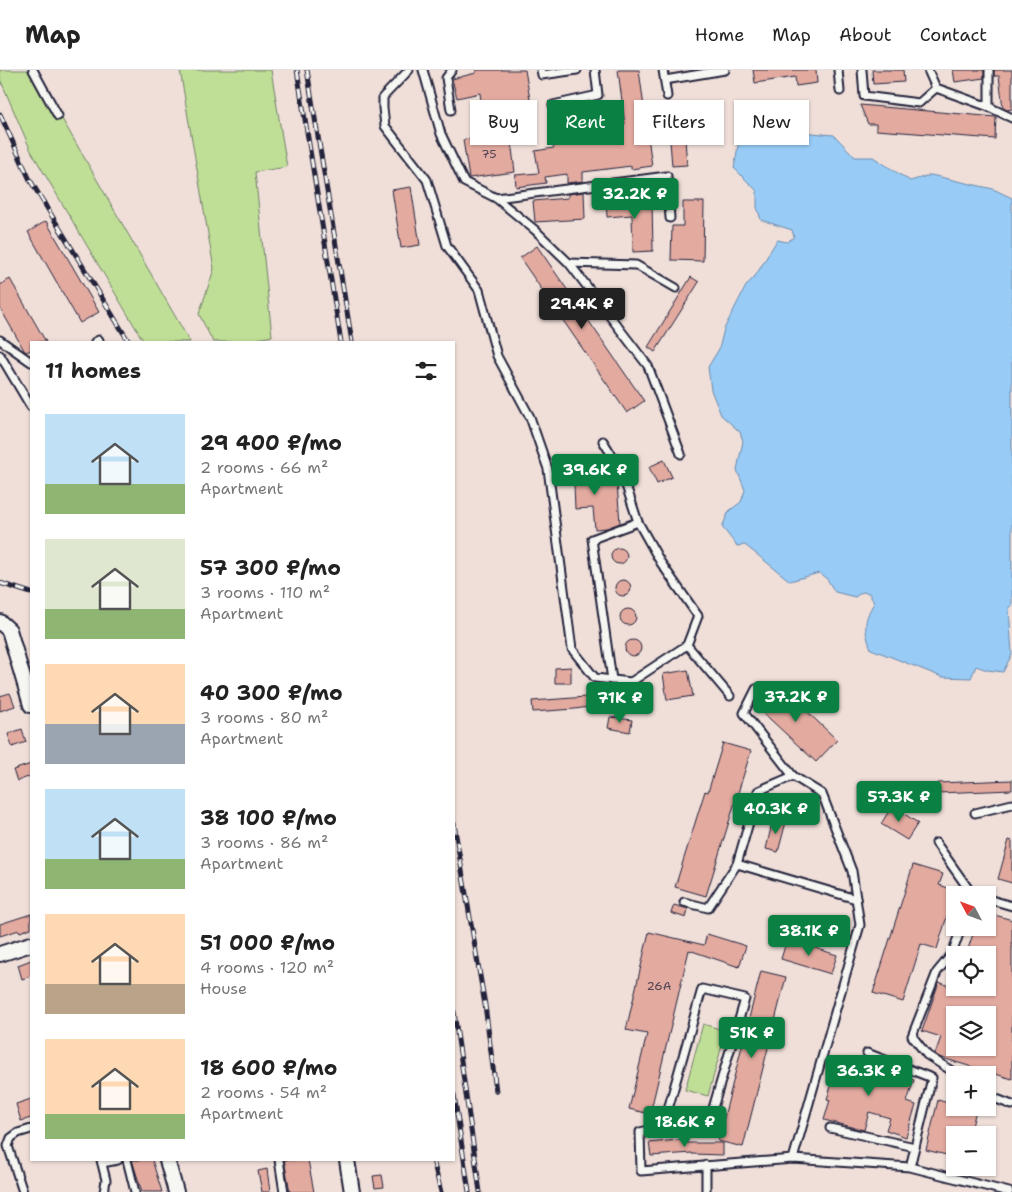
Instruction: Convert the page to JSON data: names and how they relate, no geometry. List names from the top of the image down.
{
  "house_numbers": ["75", "26А"],
  "north": "top left",
  "page": {
    "header": "Map",
    "nav": [
      "Home",
      "Map",
      "About",
      "Contact"
    ],
    "chip": [
      "Buy",
      "Rent",
      "Filters",
      "New"
    ],
    "price": [
      "32.2K ₽",
      "29.4K ₽",
      "39.6K ₽",
      "37.2K ₽",
      "71K ₽",
      "57.3K ₽",
      "40.3K ₽",
      "38.1K ₽",
      "51K ₽",
      "36.3K ₽",
      "18.6K ₽"
    ],
    "heading": "11 homes",
    "list": [
      {
        "name": "29 400 ₽/mo",
        "note": "2 rooms · 66 m² · Apartment"
      },
      {
        "name": "57 300 ₽/mo",
        "note": "3 rooms · 110 m² · Apartment"
      },
      {
        "name": "40 300 ₽/mo",
        "note": "3 rooms · 80 m² · Apartment"
      },
      {
        "name": "38 100 ₽/mo",
        "note": "3 rooms · 86 m² · Apartment"
      },
      {
        "name": "51 000 ₽/mo",
        "note": "4 rooms · 120 m² · House"
      },
      {
        "name": "18 600 ₽/mo",
        "note": "2 rooms · 54 m² · Apartment"
      }
    ],
    "map_buttons": ["+", "−"]
  }
}
